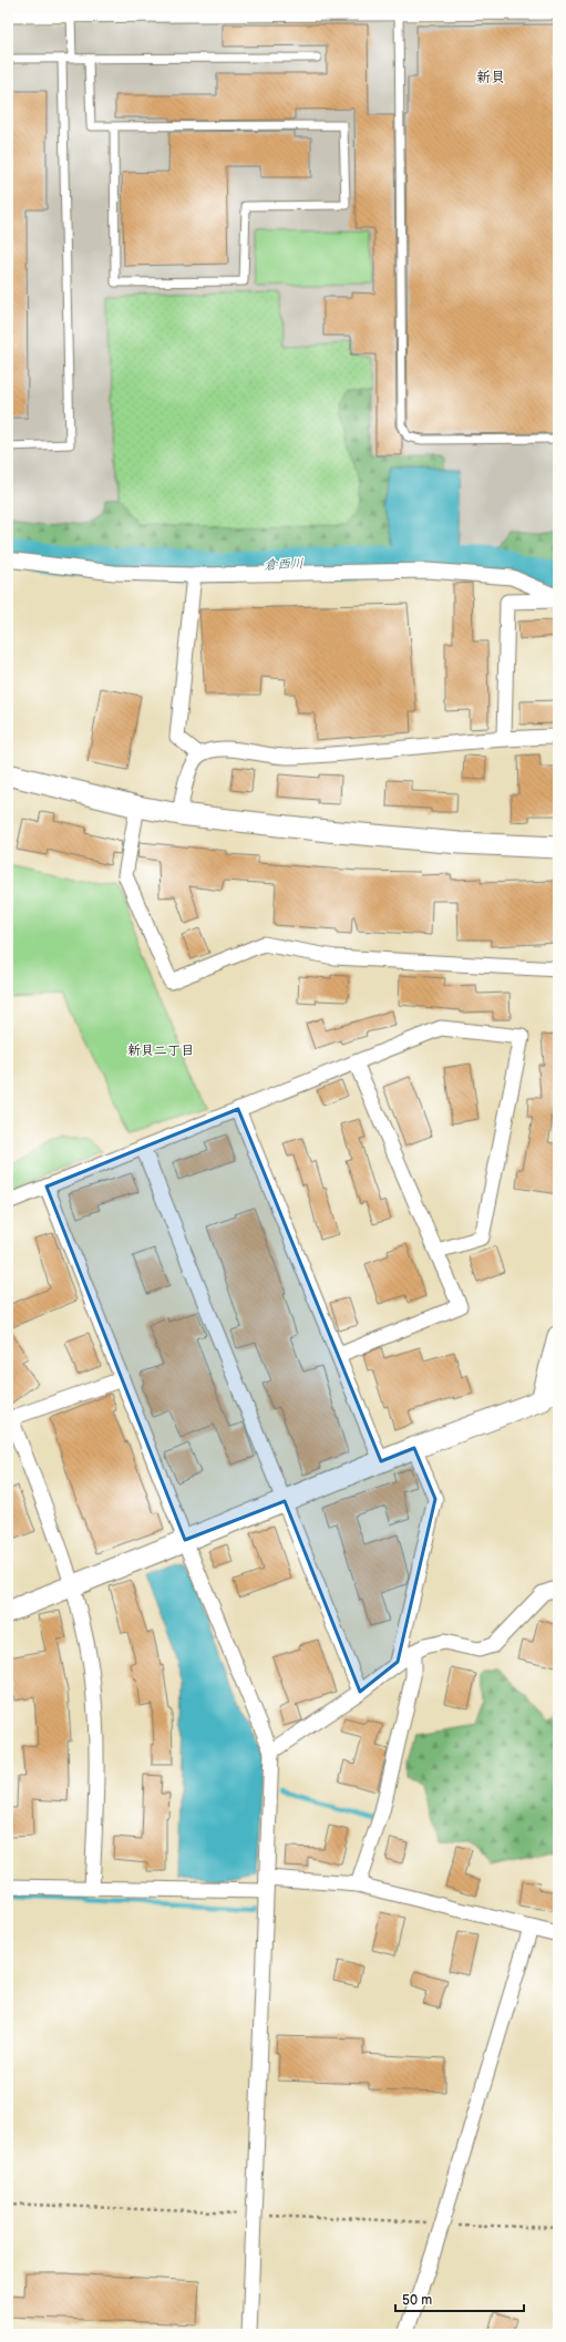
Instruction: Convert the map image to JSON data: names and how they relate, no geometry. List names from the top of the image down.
{
  "districts": ["新貝", "新貝二丁目"],
  "water": ["倉西川"],
  "scale_bar": "50 m"
}
